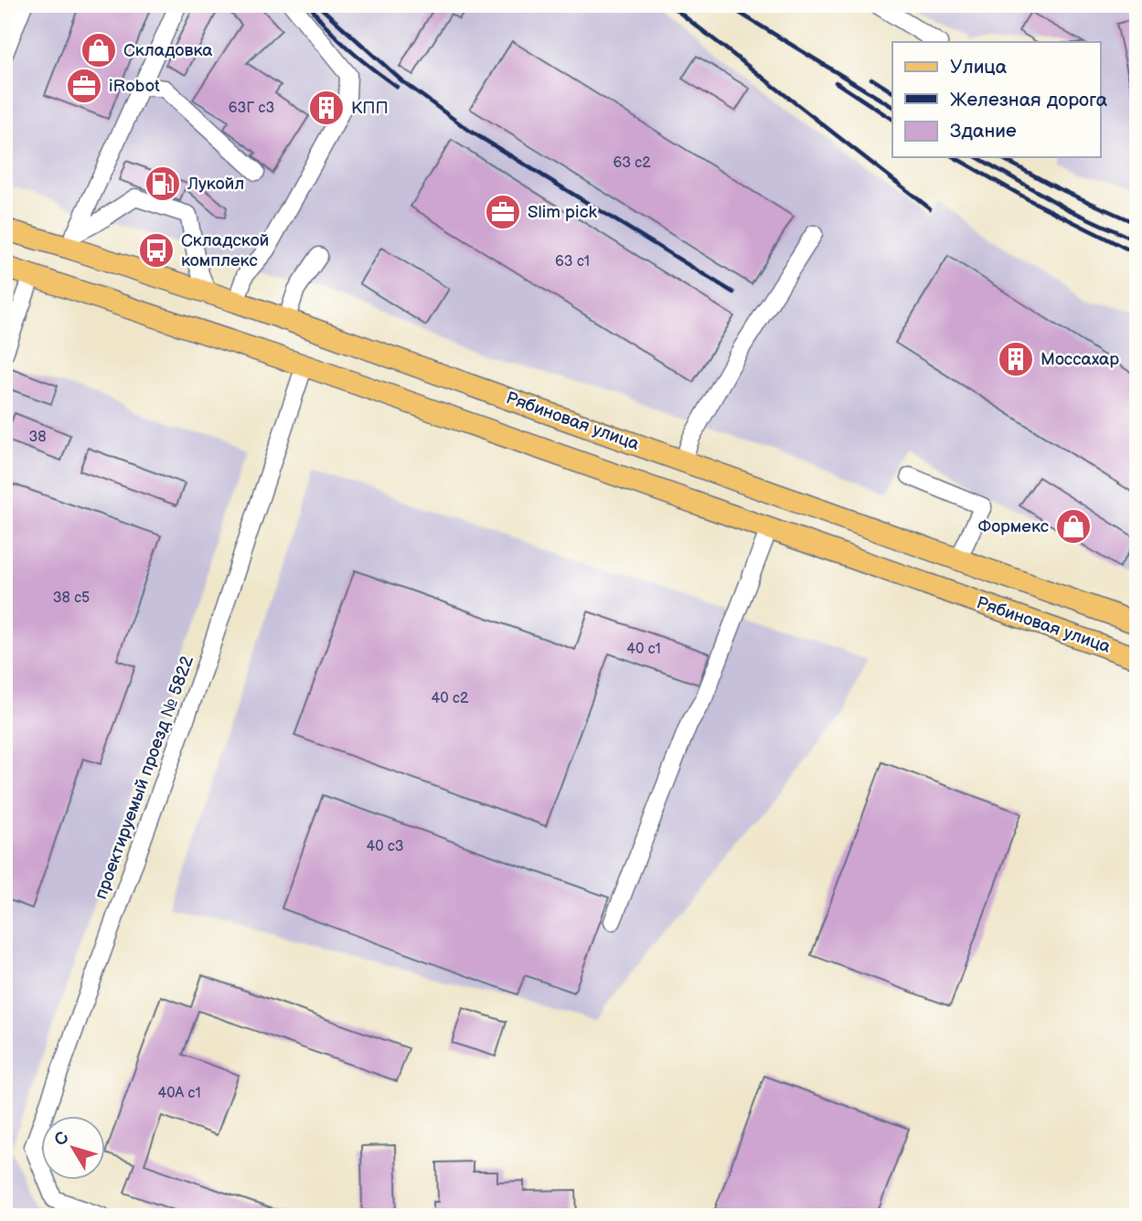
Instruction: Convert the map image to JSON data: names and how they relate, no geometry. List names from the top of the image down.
{
  "streets": {
    "main road": ["Рябиновая улица"],
    "lane": ["проектируемый проезд № 5822"]
  },
  "crossings": [
    ["Рябиновая улица", "проектируемый проезд № 5822"]
  ],
  "places": {
    "shop": ["Складовка", "Формекс"],
    "office": ["iRobot", "Slim pick"],
    "building": ["КПП", "Моссахар"],
    "fuel station": ["Лукойл"],
    "bus stop": ["Складской комплекс"]
  },
  "house_numbers": [
    "63Г с3",
    "63 с2",
    "63 с1",
    "38",
    "38 с5",
    "40 с1",
    "40 с2",
    "40 с3",
    "40А с1"
  ],
  "legend": ["Улица", "Железная дорога", "Здание"],
  "north": "top left"
}
